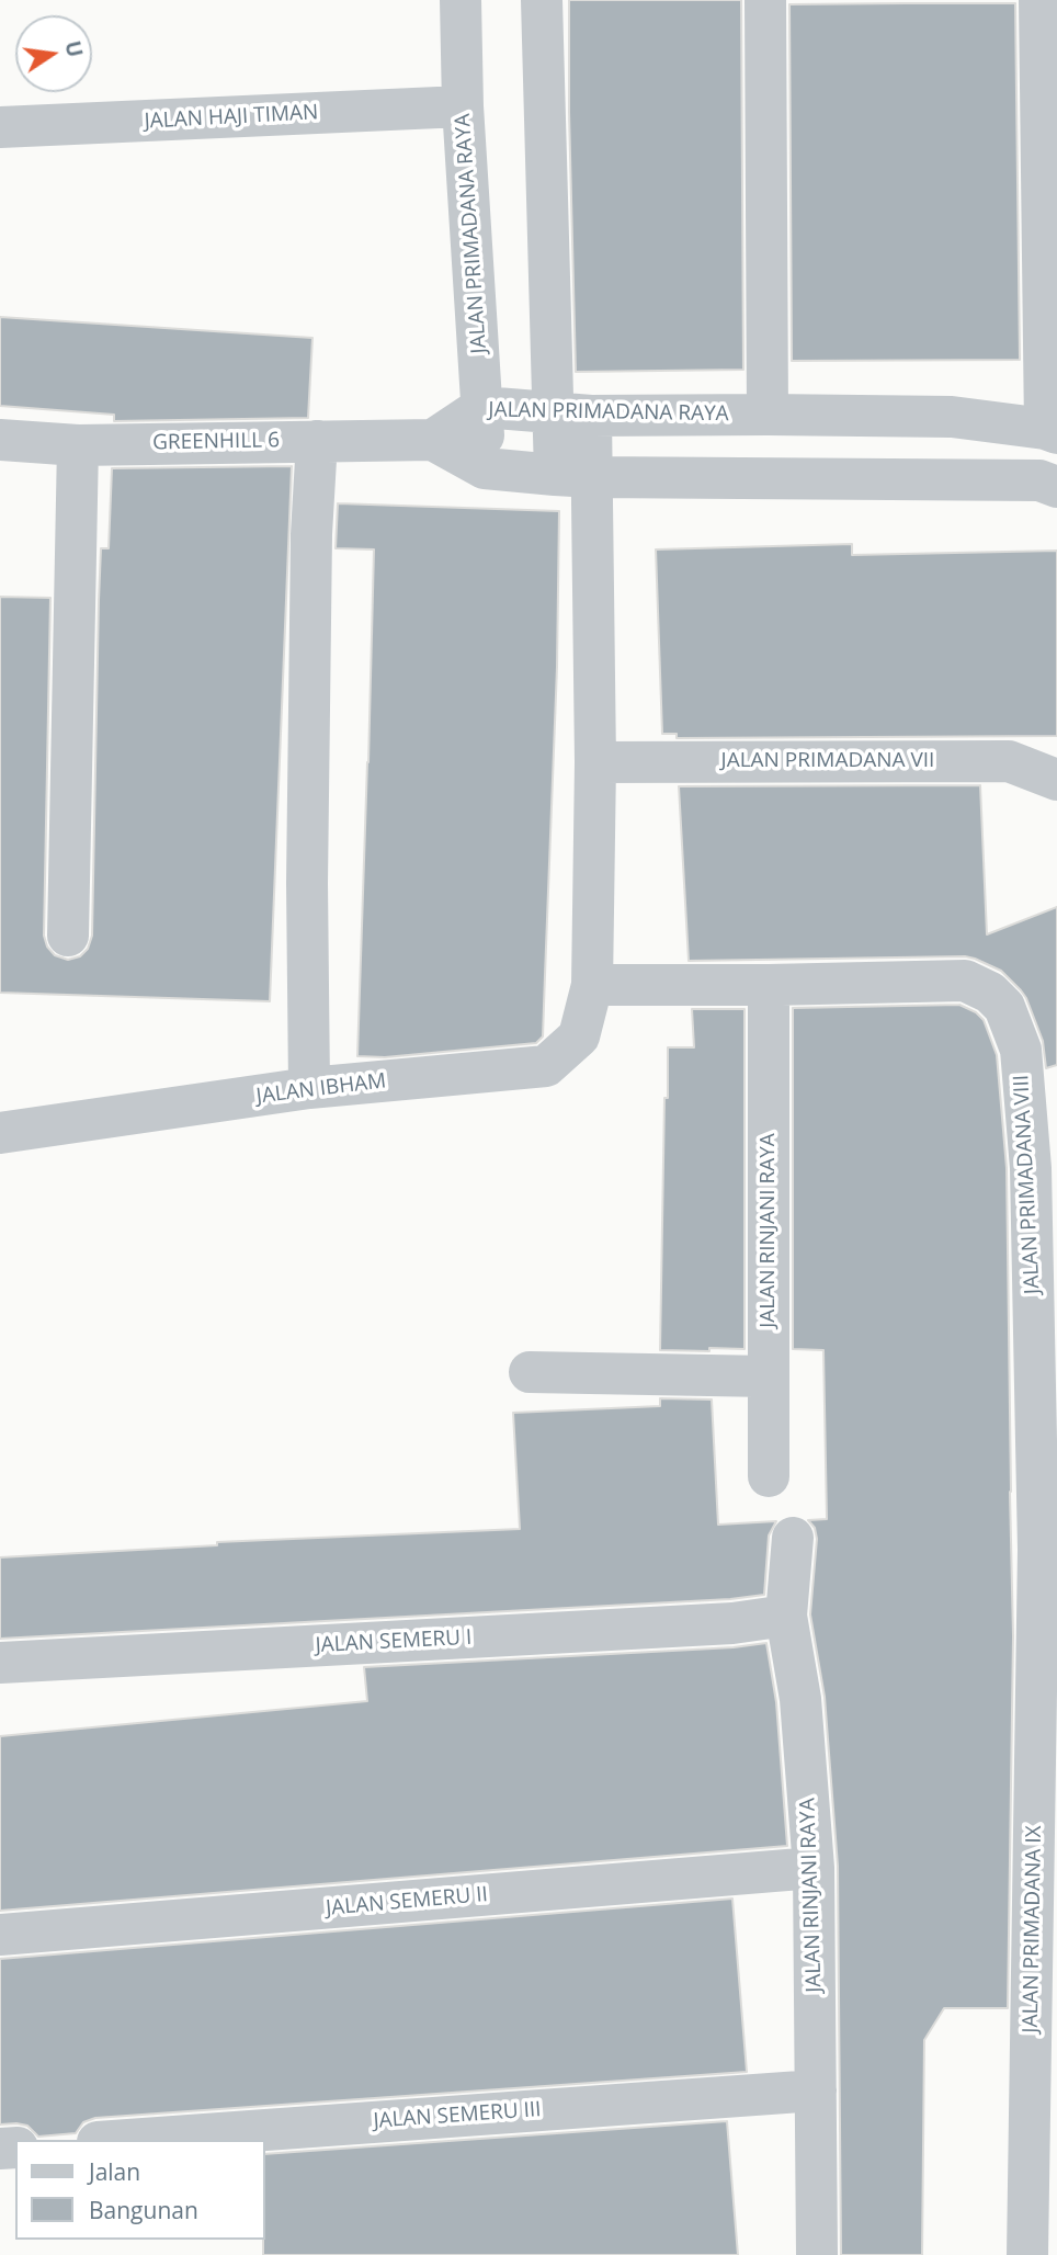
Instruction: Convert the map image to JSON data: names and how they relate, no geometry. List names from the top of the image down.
{
  "streets": {
    "street": [
      "JALAN HAJI TIMAN",
      "JALAN PRIMADANA RAYA",
      "GREENHILL 6",
      "JALAN PRIMADANA VII",
      "JALAN IBHAM",
      "JALAN PRIMADANA VIII",
      "JALAN RINJANI RAYA",
      "JALAN SEMERU I",
      "JALAN SEMERU II",
      "JALAN PRIMADANA IX",
      "JALAN SEMERU III"
    ]
  },
  "crossings": [
    ["JALAN HAJI TIMAN", "JALAN PRIMADANA RAYA"],
    ["JALAN PRIMADANA RAYA", "GREENHILL 6"],
    ["JALAN PRIMADANA RAYA", "JALAN IBHAM"],
    ["JALAN PRIMADANA VII", "JALAN IBHAM"],
    ["JALAN IBHAM", "JALAN PRIMADANA VIII"],
    ["JALAN PRIMADANA VIII", "JALAN RINJANI RAYA"],
    ["JALAN PRIMADANA VIII", "JALAN PRIMADANA IX"],
    ["JALAN RINJANI RAYA", "JALAN SEMERU I"],
    ["JALAN RINJANI RAYA", "JALAN SEMERU II"],
    ["JALAN RINJANI RAYA", "JALAN SEMERU III"]
  ],
  "legend": ["Jalan", "Bangunan"],
  "north": "right"
}
